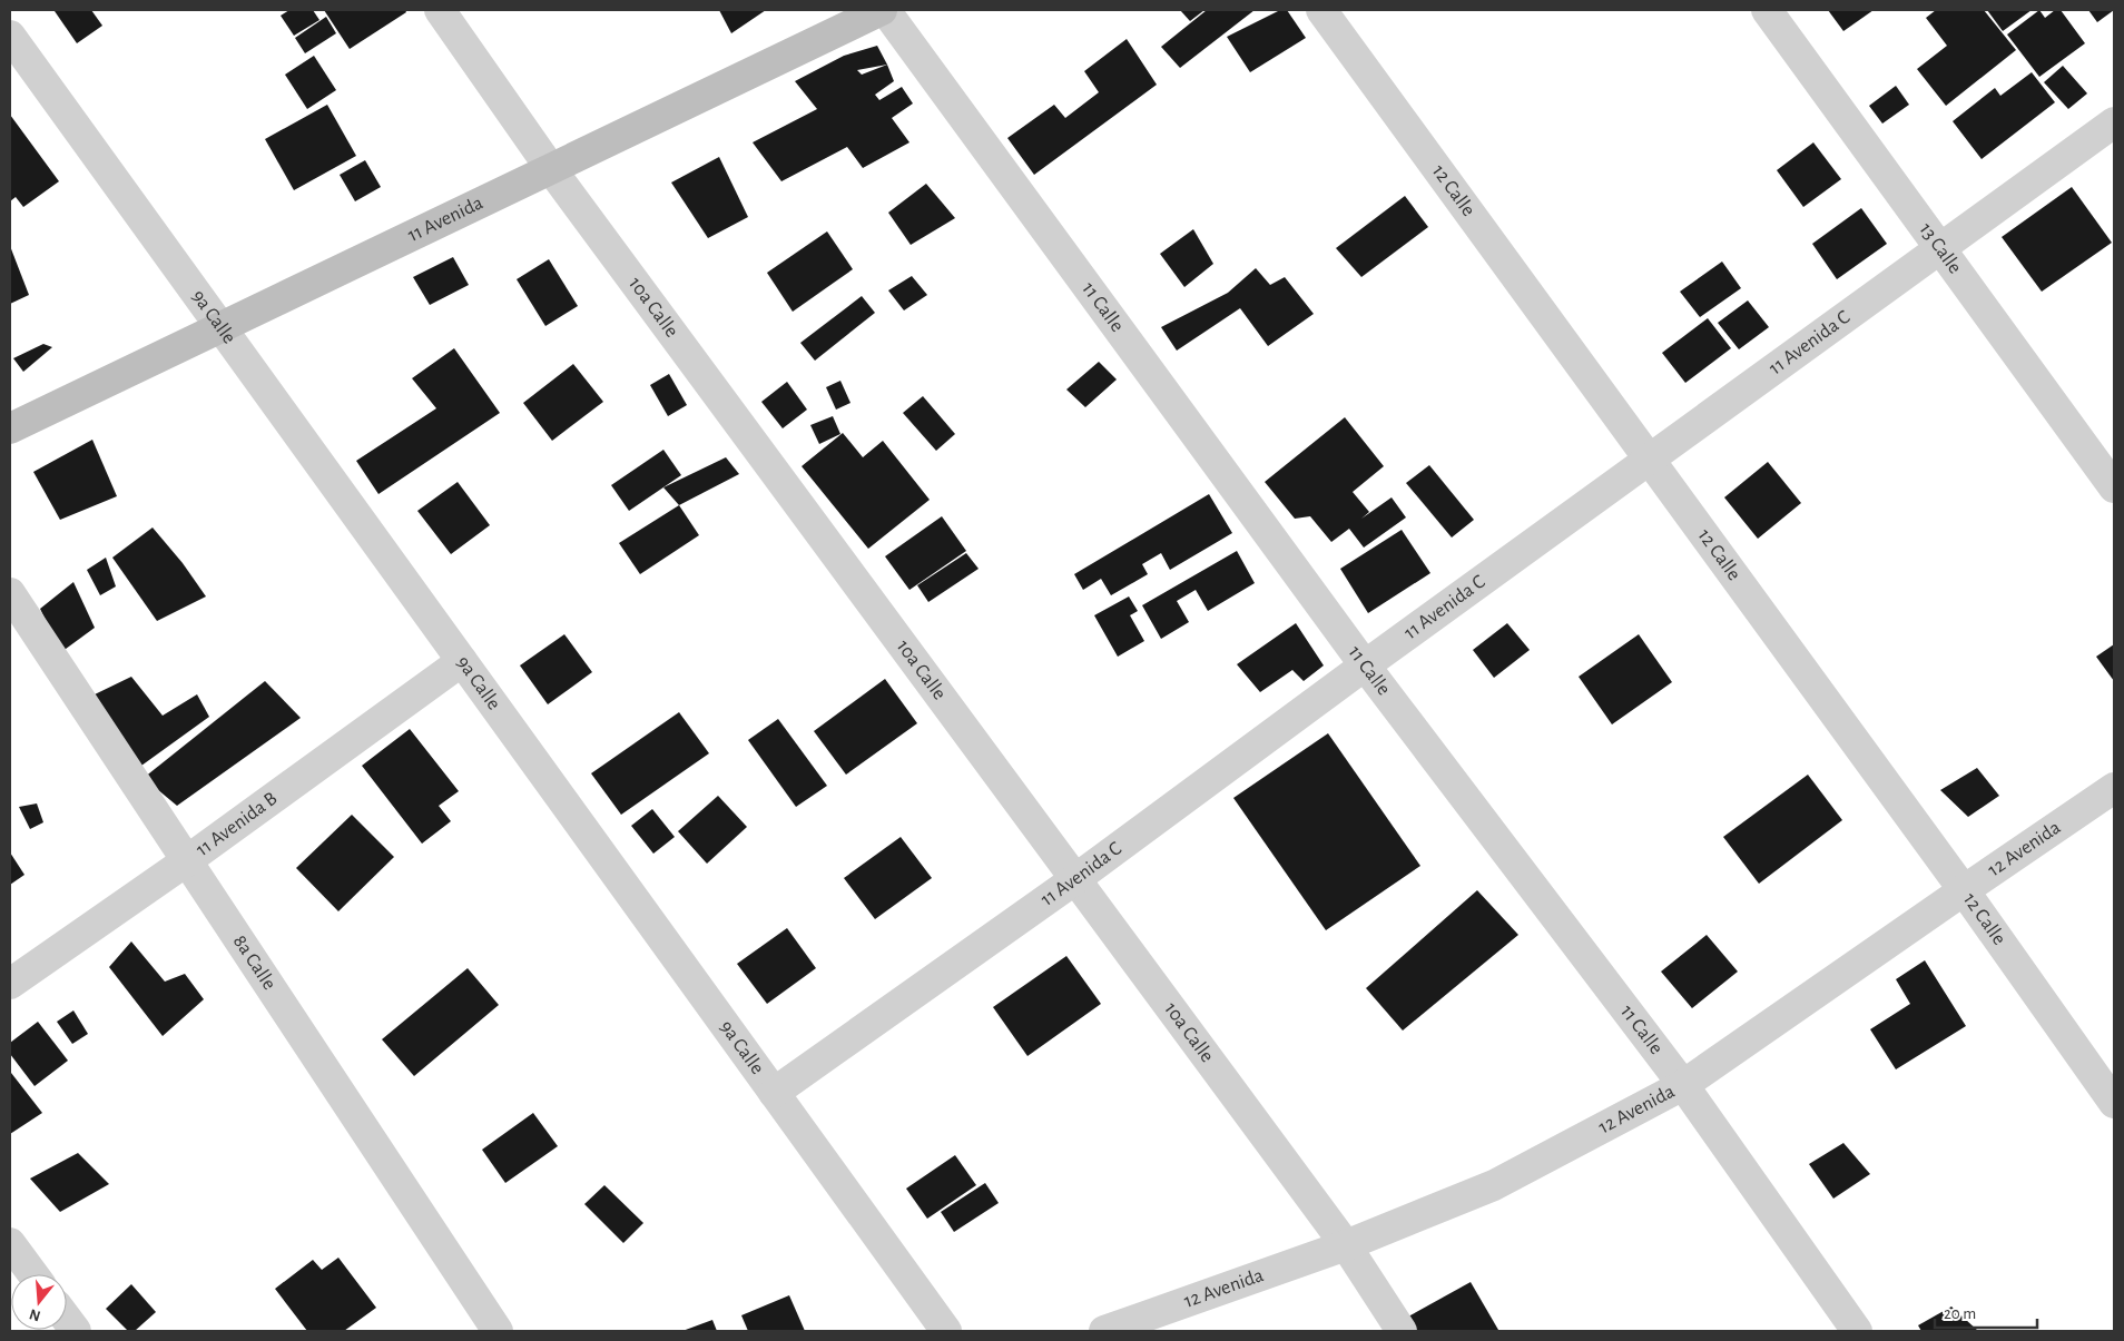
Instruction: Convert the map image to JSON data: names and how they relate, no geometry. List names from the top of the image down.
{
  "streets": {
    "street": [
      "12 Calle",
      "11 Avenida",
      "13 Calle",
      "10a Calle",
      "11 Calle",
      "9a Calle",
      "11 Avenida C",
      "11 Avenida B",
      "12 Avenida",
      "8a Calle"
    ]
  },
  "crossings": [
    ["12 Calle", "11 Avenida C"],
    ["12 Calle", "12 Avenida"],
    ["11 Avenida", "10a Calle"],
    ["11 Avenida", "11 Calle"],
    ["11 Avenida", "9a Calle"],
    ["13 Calle", "11 Avenida C"],
    ["10a Calle", "11 Avenida C"],
    ["10a Calle", "12 Avenida"],
    ["11 Calle", "11 Avenida C"],
    ["11 Calle", "12 Avenida"],
    ["9a Calle", "11 Avenida C"],
    ["9a Calle", "11 Avenida B"],
    ["11 Avenida B", "8a Calle"]
  ],
  "scale_bar": "20 m",
  "north": "bottom"
}
